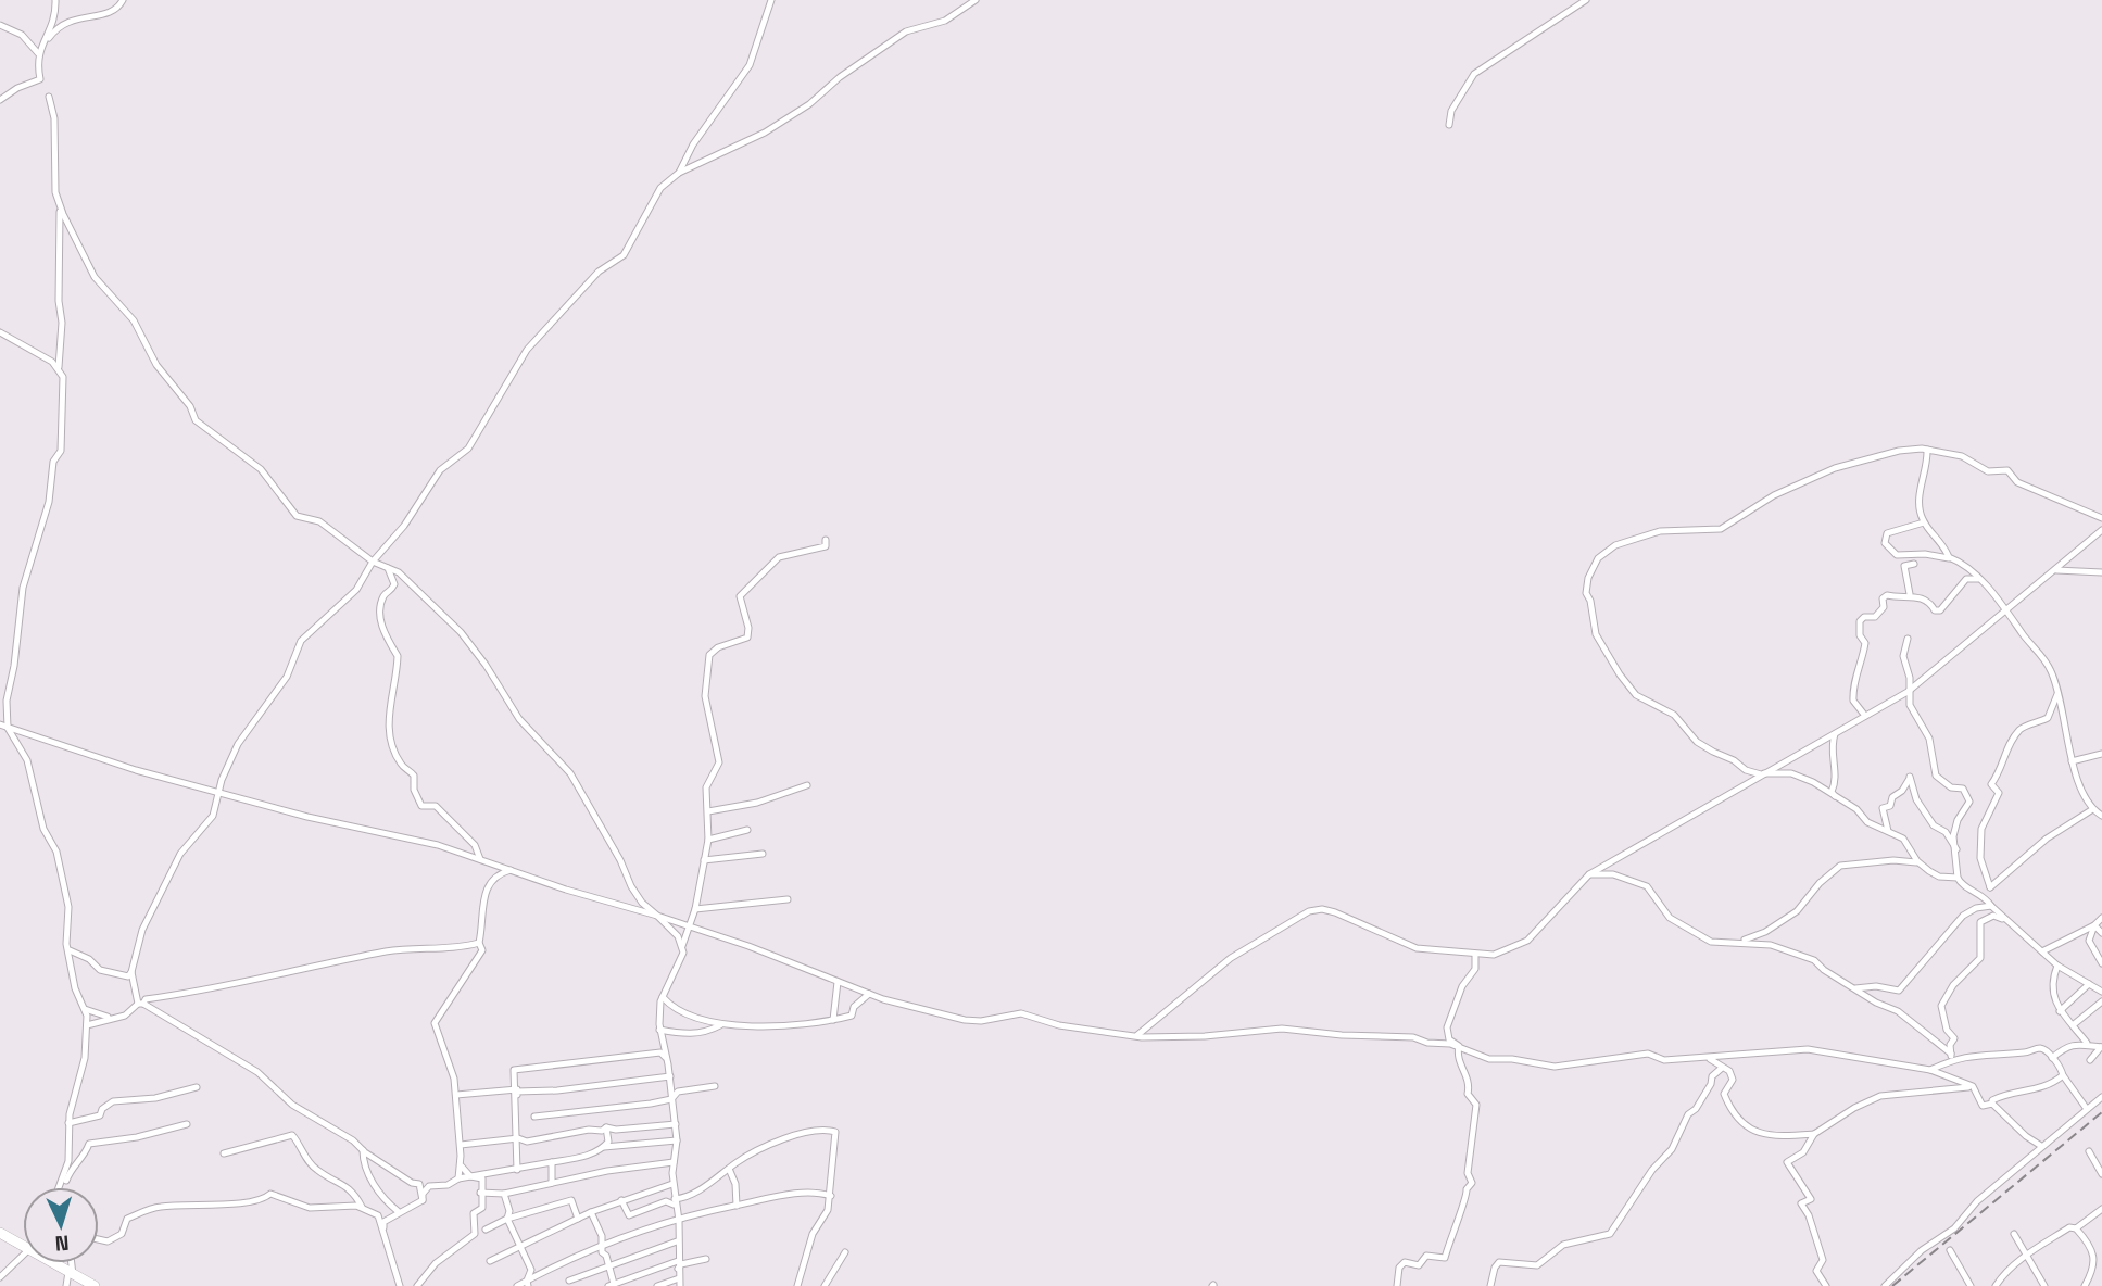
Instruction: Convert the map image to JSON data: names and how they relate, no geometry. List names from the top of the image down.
{
  "north": "bottom"
}
